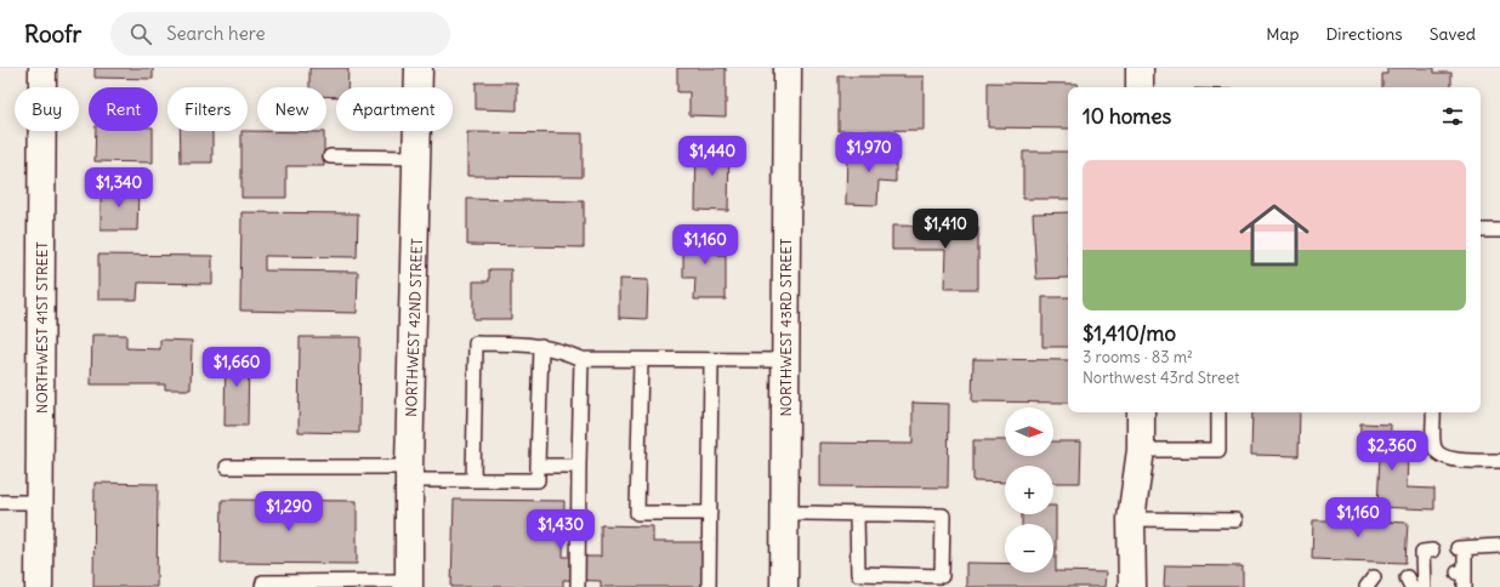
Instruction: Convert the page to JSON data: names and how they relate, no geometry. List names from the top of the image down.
{
  "streets": {
    "street": ["NORTHWEST 41ST STREET", "NORTHWEST 42ND STREET", "NORTHWEST 43RD STREET"]
  },
  "north": "right",
  "page": {
    "header": "Roofr",
    "search": "Search here",
    "nav": ["Map", "Directions", "Saved"],
    "chip": [
      "Buy",
      "Rent",
      "Filters",
      "New",
      "Apartment"
    ],
    "heading": "10 homes",
    "price": [
      "$1,970",
      "$1,440",
      "$1,340",
      "$1,410",
      "$1,160",
      "$1,660",
      "$2,360",
      "$1,290",
      "$1,160",
      "$1,430"
    ],
    "list": [
      {
        "name": "$1,410/mo",
        "note": "3 rooms · 83 m² · Northwest 43rd Street"
      }
    ],
    "map_buttons": ["+", "−"]
  }
}
